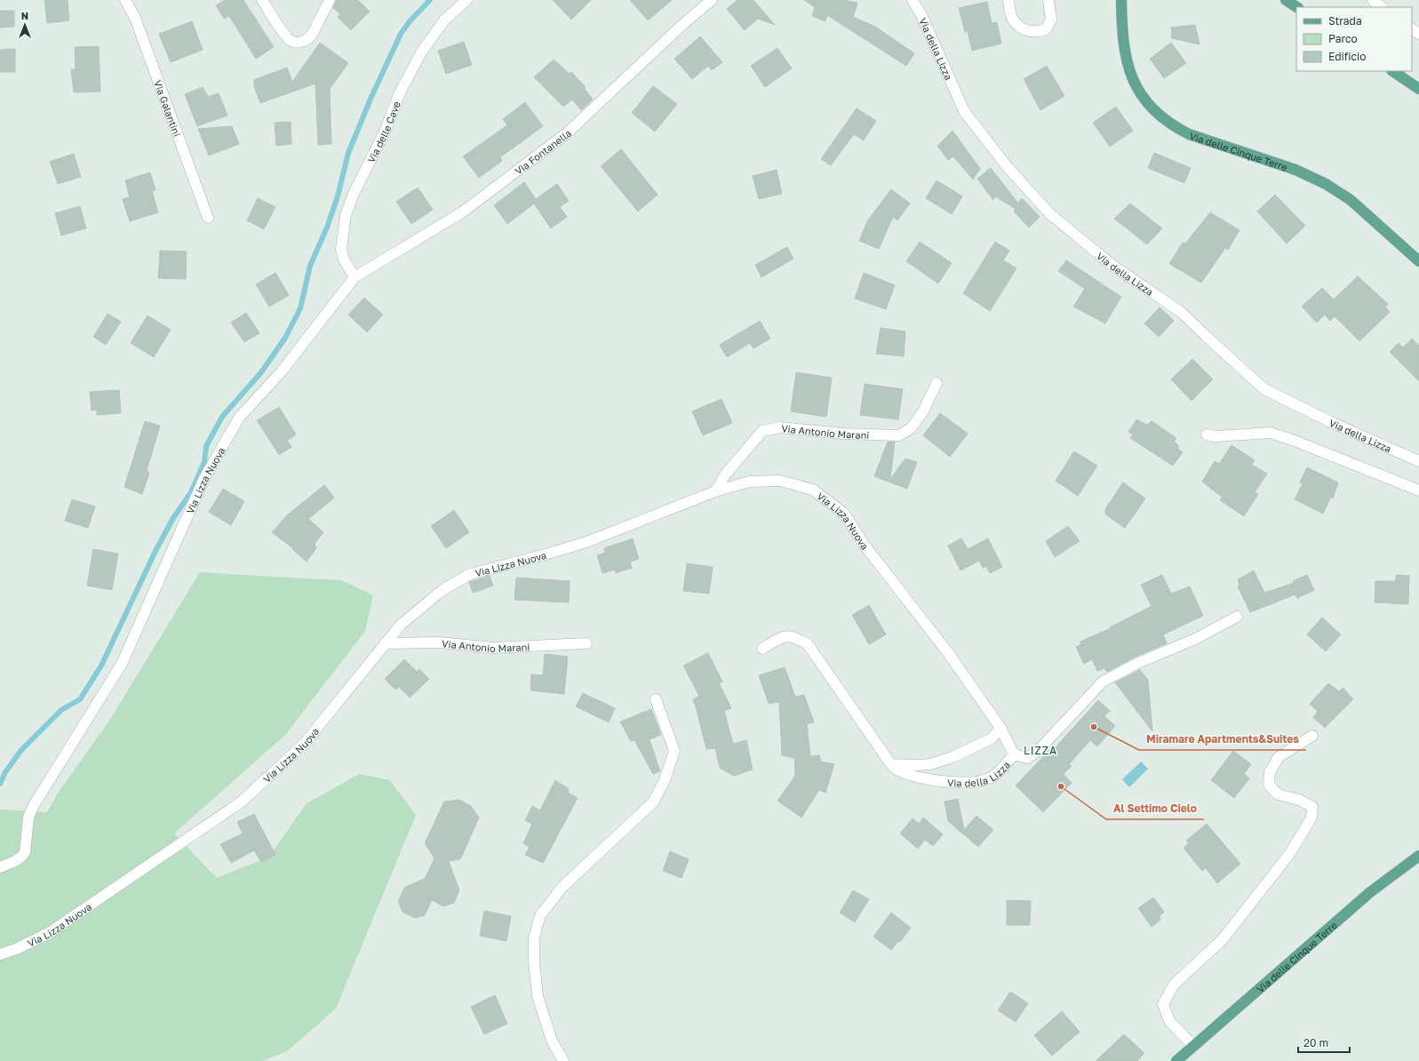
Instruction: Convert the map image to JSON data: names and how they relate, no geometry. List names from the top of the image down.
{
  "streets": {
    "main road": ["Via delle Cinque Terre"],
    "street": [
      "Via della Lizza",
      "Via Galantini",
      "Via delle Cave",
      "Via Fontanella",
      "Via Antonio Marani",
      "Via Lizza Nuova"
    ]
  },
  "crossings": [
    ["Via della Lizza", "Via Lizza Nuova"],
    ["Via delle Cave", "Via Fontanella"],
    ["Via delle Cave", "Via Lizza Nuova"],
    ["Via Fontanella", "Via Lizza Nuova"],
    ["Via Antonio Marani", "Via Lizza Nuova"]
  ],
  "districts": ["LIZZA"],
  "places": ["Miramare Apartments&Suites", "Al Settimo Cielo"],
  "legend": ["Strada", "Parco", "Edificio"],
  "scale_bar": "20 m",
  "north": "top"
}
